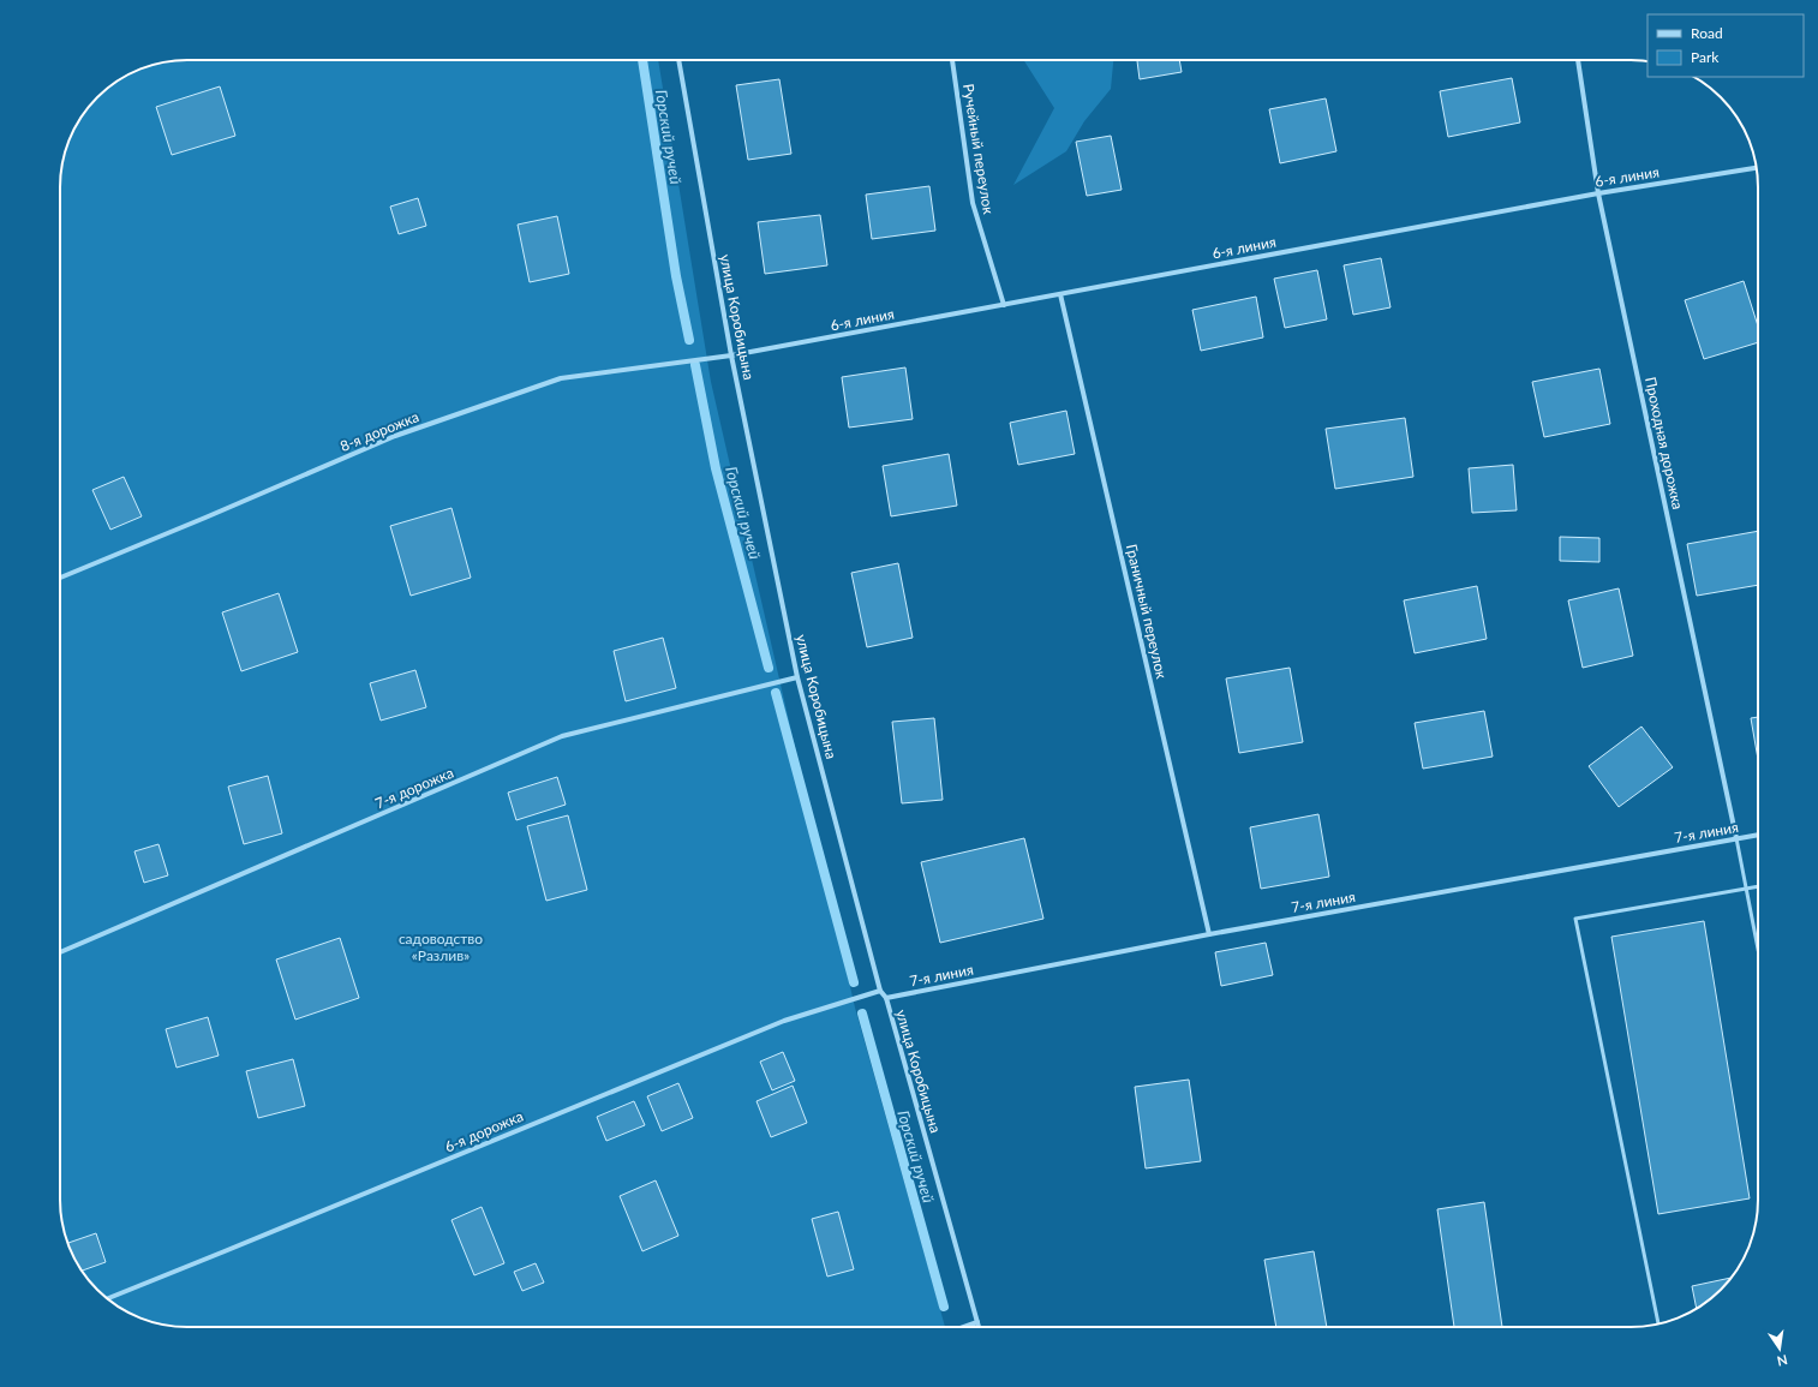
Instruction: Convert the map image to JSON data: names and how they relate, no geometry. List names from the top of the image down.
{
  "streets": {
    "street": [
      "Ручейный переулок",
      "6-я линия",
      "улица Коробицына",
      "8-я дорожка",
      "Проходная дорожка",
      "Граничный переулок",
      "7-я дорожка",
      "7-я линия",
      "6-я дорожка"
    ]
  },
  "crossings": [
    ["Ручейный переулок", "6-я линия"],
    ["6-я линия", "улица Коробицына"],
    ["6-я линия", "8-я дорожка"],
    ["6-я линия", "Проходная дорожка"],
    ["6-я линия", "Граничный переулок"],
    ["улица Коробицына", "8-я дорожка"],
    ["улица Коробицына", "7-я дорожка"],
    ["улица Коробицына", "7-я линия"],
    ["улица Коробицына", "6-я дорожка"],
    ["Проходная дорожка", "7-я линия"],
    ["Граничный переулок", "7-я линия"]
  ],
  "water": ["Горский ручей"],
  "parks": ["садоводство «Разлив»"],
  "legend": ["Road", "Park"],
  "north": "bottom"
}
